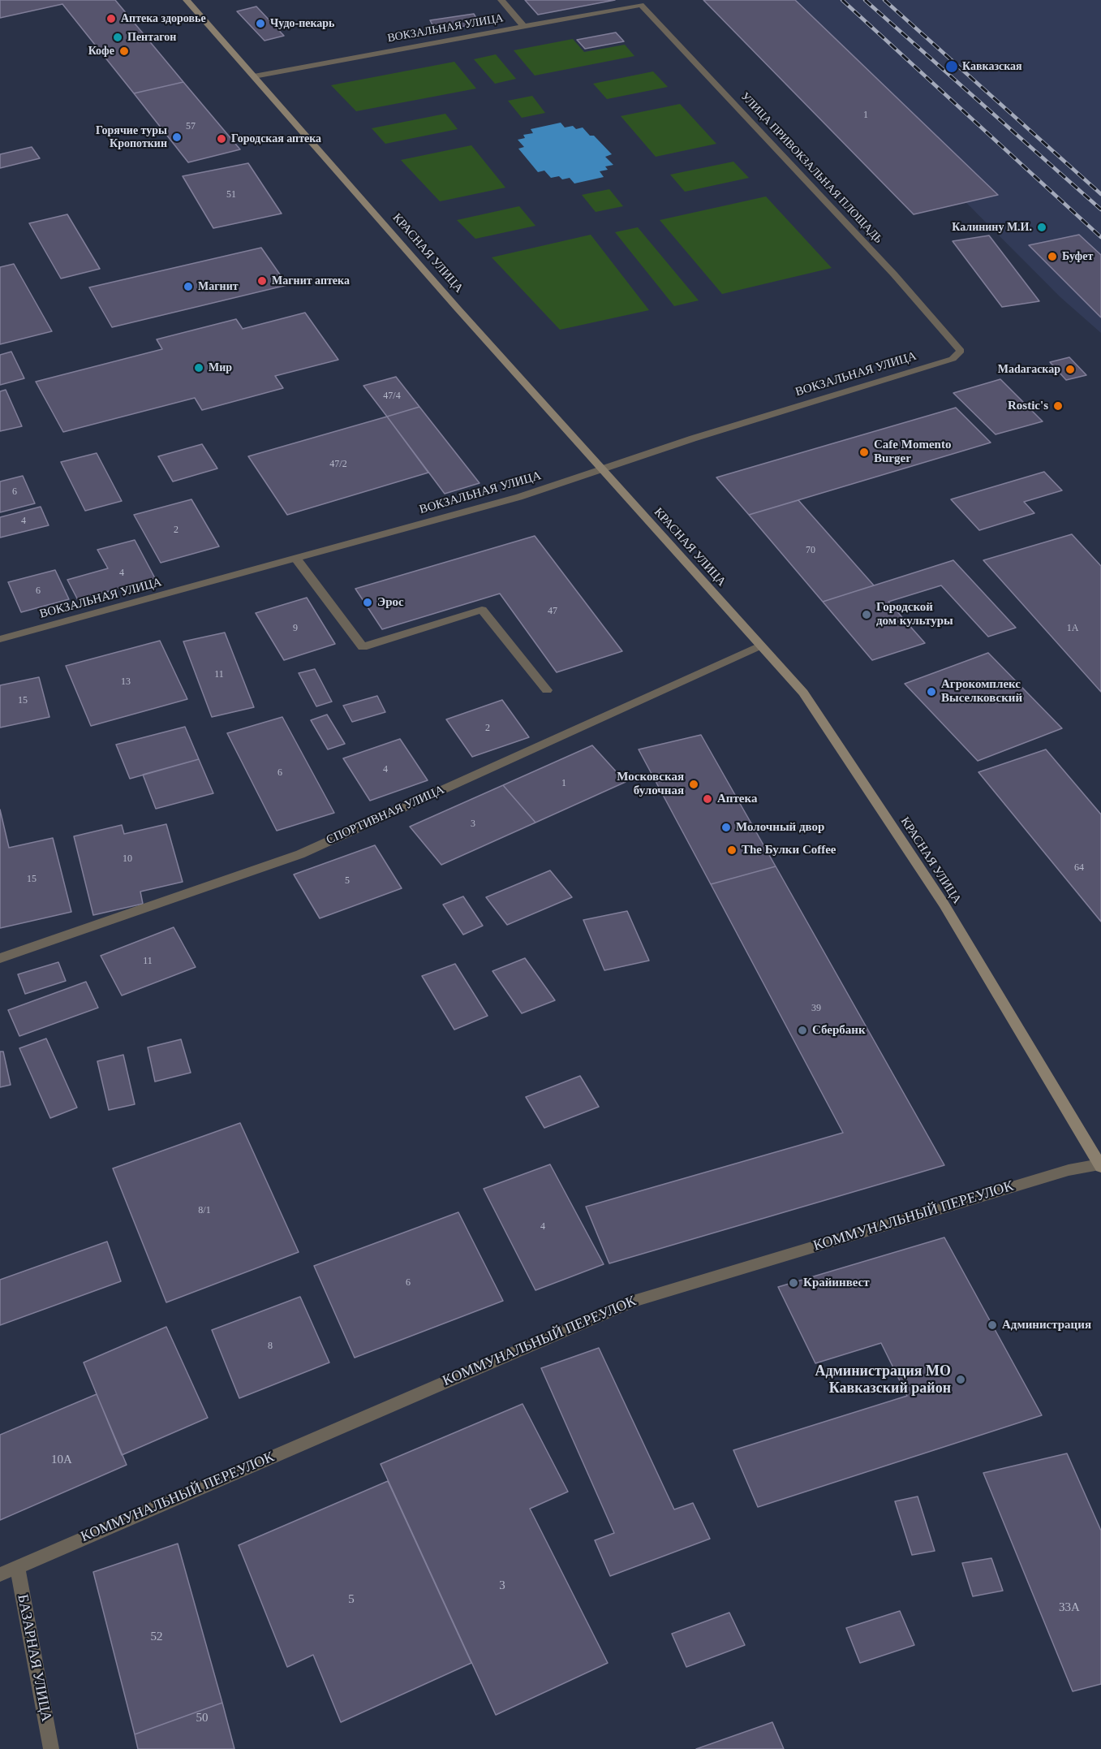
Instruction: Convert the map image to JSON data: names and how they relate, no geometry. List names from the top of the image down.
{
  "streets": {
    "main road": ["КРАСНАЯ УЛИЦА"],
    "street": [
      "ВОКЗАЛЬНАЯ УЛИЦА",
      "УЛИЦА ПРИВОКЗАЛЬНАЯ ПЛОЩАДЬ",
      "СПОРТИВНАЯ УЛИЦА",
      "КОММУНАЛЬНЫЙ ПЕРЕУЛОК",
      "БАЗАРНАЯ УЛИЦА"
    ]
  },
  "crossings": [
    ["ВОКЗАЛЬНАЯ УЛИЦА", "УЛИЦА ПРИВОКЗАЛЬНАЯ ПЛОЩАДЬ"],
    ["ВОКЗАЛЬНАЯ УЛИЦА", "КРАСНАЯ УЛИЦА"],
    ["КРАСНАЯ УЛИЦА", "СПОРТИВНАЯ УЛИЦА"],
    ["КРАСНАЯ УЛИЦА", "КОММУНАЛЬНЫЙ ПЕРЕУЛОК"],
    ["КОММУНАЛЬНЫЙ ПЕРЕУЛОК", "БАЗАРНАЯ УЛИЦА"]
  ],
  "places": [
    "Аптека здоровье",
    "Чудо-пекарь",
    "Пентагон",
    "Кофе",
    "Кавказская",
    "Горячие туры Кропоткин",
    "Городская аптека",
    "Калинину М.И.",
    "Буфет",
    "Магнит аптека",
    "Магнит",
    "Мир",
    "Madaгаскар",
    "Rostic's",
    "Cafe Momento Burger",
    "Эрос",
    "Городской дом культуры",
    "Агрокомплекс Выселковский",
    "Московская булочная",
    "Аптека",
    "Молочный двор",
    "The Булки Coffee",
    "Сбербанк",
    "Крайинвест",
    "Администрация",
    "Администрация МО Кавказский район"
  ],
  "house_numbers": [
    "1",
    "57",
    "51",
    "47/4",
    "47/2",
    "6",
    "4",
    "2",
    "70",
    "4",
    "6",
    "47",
    "9",
    "1А",
    "11",
    "13",
    "15",
    "2",
    "4",
    "6",
    "1",
    "3",
    "10",
    "64",
    "15",
    "5",
    "11",
    "39",
    "8/1",
    "4",
    "6",
    "8",
    "10А",
    "3",
    "5",
    "33А",
    "52",
    "50"
  ]
}
